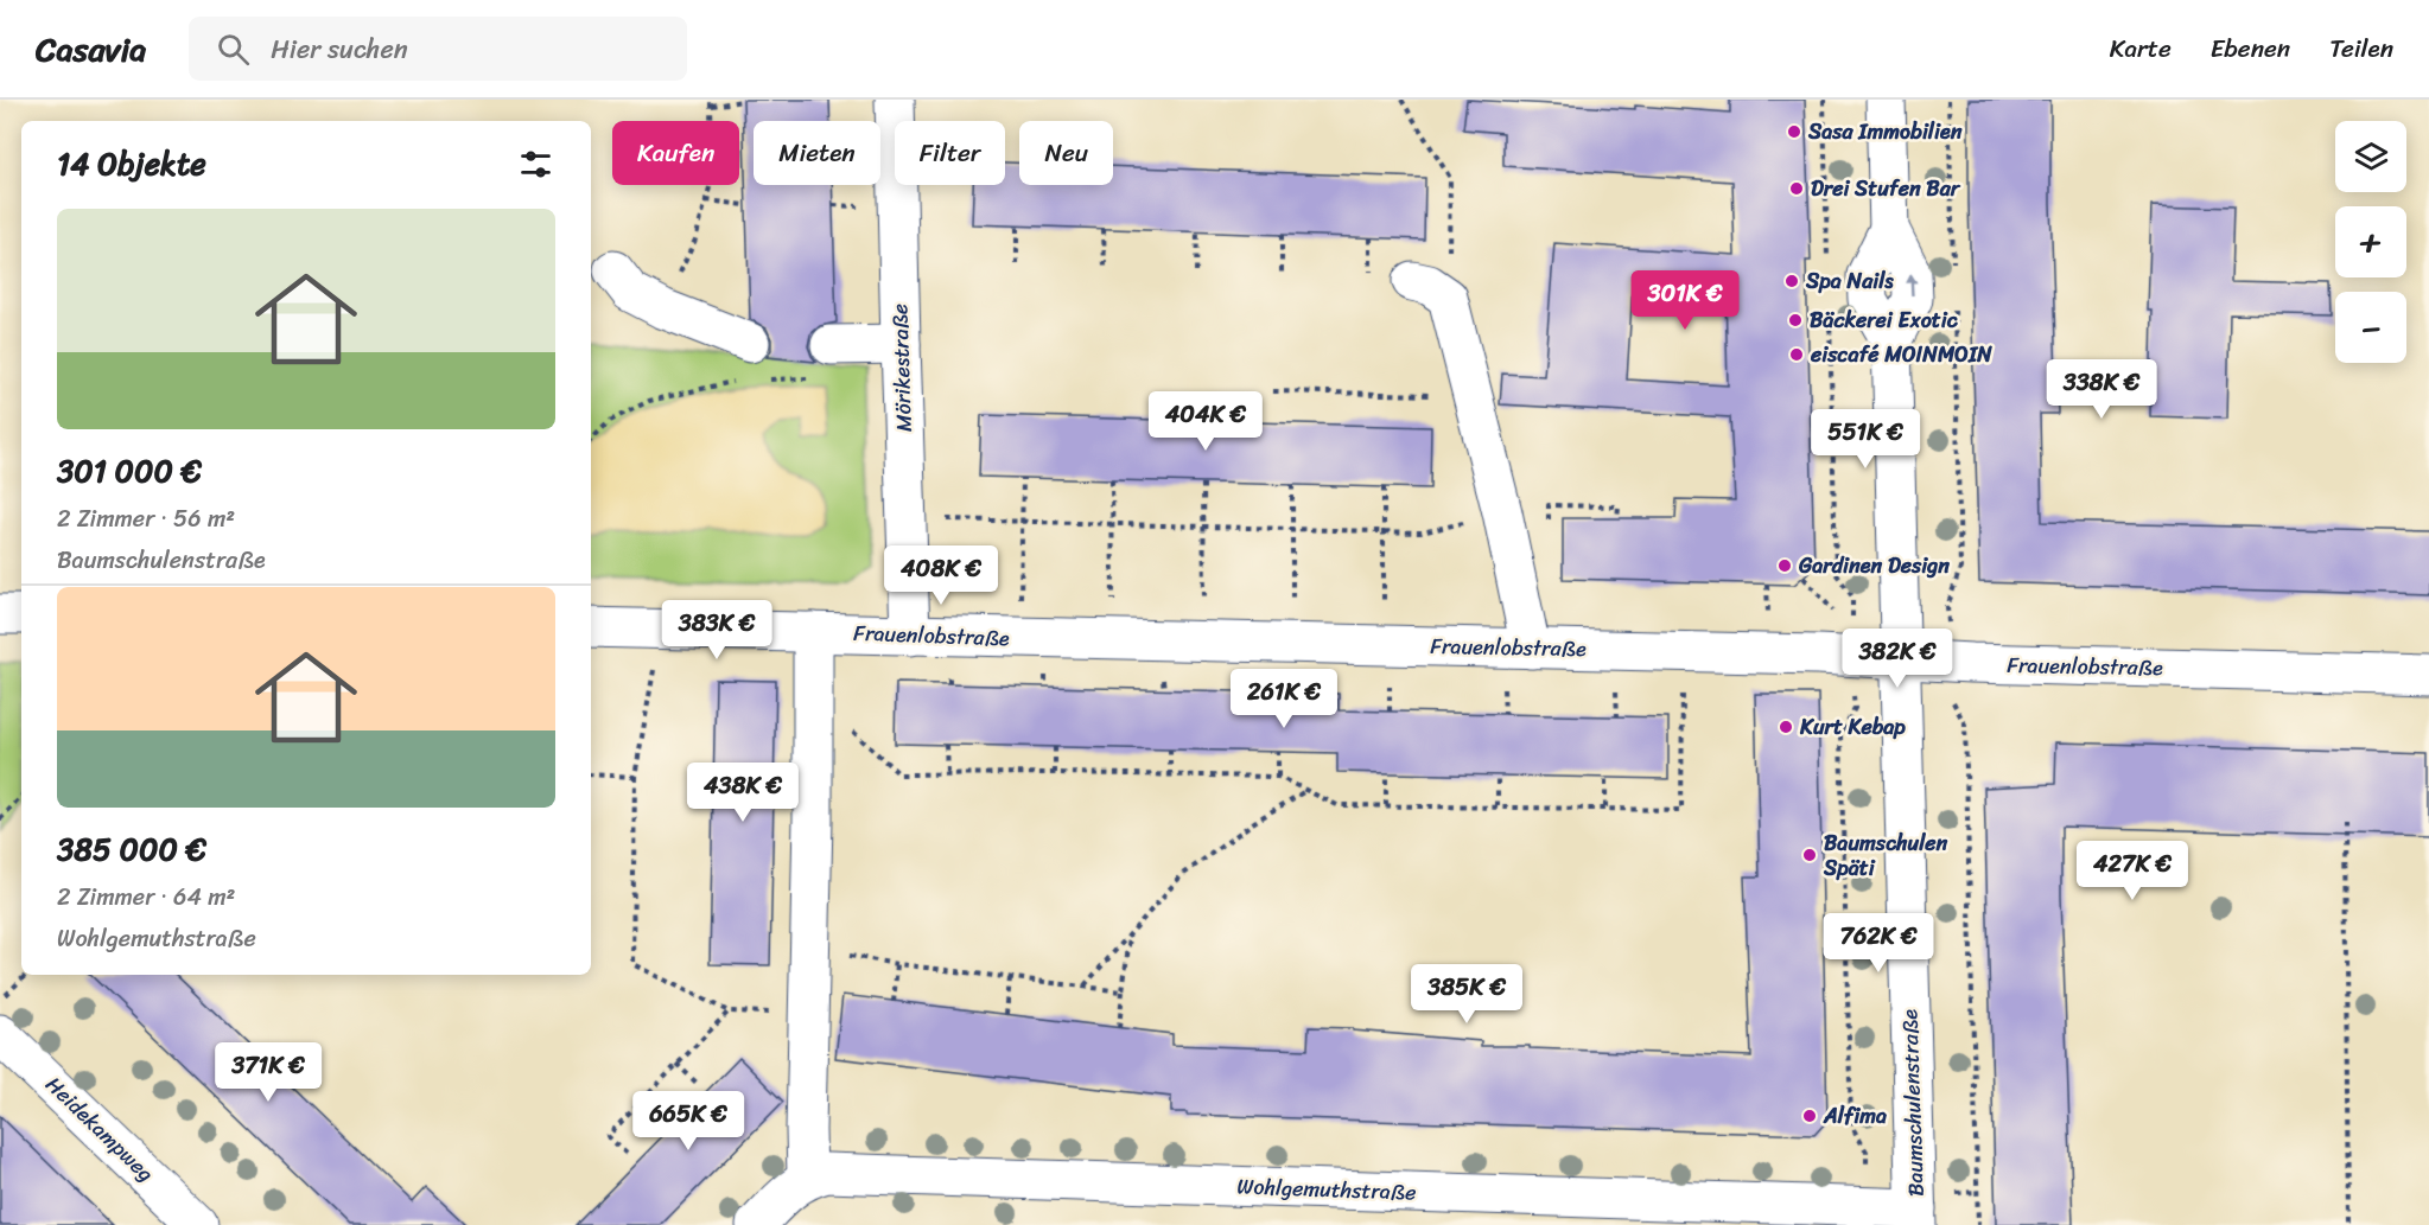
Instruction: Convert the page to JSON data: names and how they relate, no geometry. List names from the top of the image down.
{
  "streets": {
    "street": [
      "Mörikestraße",
      "Frauenlobstraße",
      "Baumschulenstraße",
      "Heidekampweg",
      "Wohlgemuthstraße"
    ]
  },
  "crossings": [
    ["Mörikestraße", "Frauenlobstraße"],
    ["Frauenlobstraße", "Baumschulenstraße"],
    ["Baumschulenstraße", "Wohlgemuthstraße"]
  ],
  "places": [
    "Sasa Immobilien",
    "Drei Stufen Bar",
    "Spa Nails",
    "Bäckerei Exotic",
    "eiscafé MOINMOIN",
    "Gardinen Design",
    "Kurt Kebap",
    "Baumschulen Späti",
    "Alfima"
  ],
  "page": {
    "header": "Casavia",
    "search": "Hier suchen",
    "nav": ["Karte", "Ebenen", "Teilen"],
    "map_buttons": ["+", "−"],
    "chip": [
      "Kaufen",
      "Mieten",
      "Filter",
      "Neu"
    ],
    "heading": "14 Objekte",
    "list": [
      {
        "name": "301 000 €",
        "note": "2 Zimmer · 56 m² · Baumschulenstraße"
      },
      {
        "name": "385 000 €",
        "note": "2 Zimmer · 64 m² · Wohlgemuthstraße"
      }
    ],
    "price": [
      "301K €",
      "338K €",
      "404K €",
      "551K €",
      "408K €",
      "383K €",
      "382K €",
      "261K €",
      "438K €",
      "427K €",
      "762K €",
      "385K €",
      "371K €",
      "665K €"
    ]
  }
}
